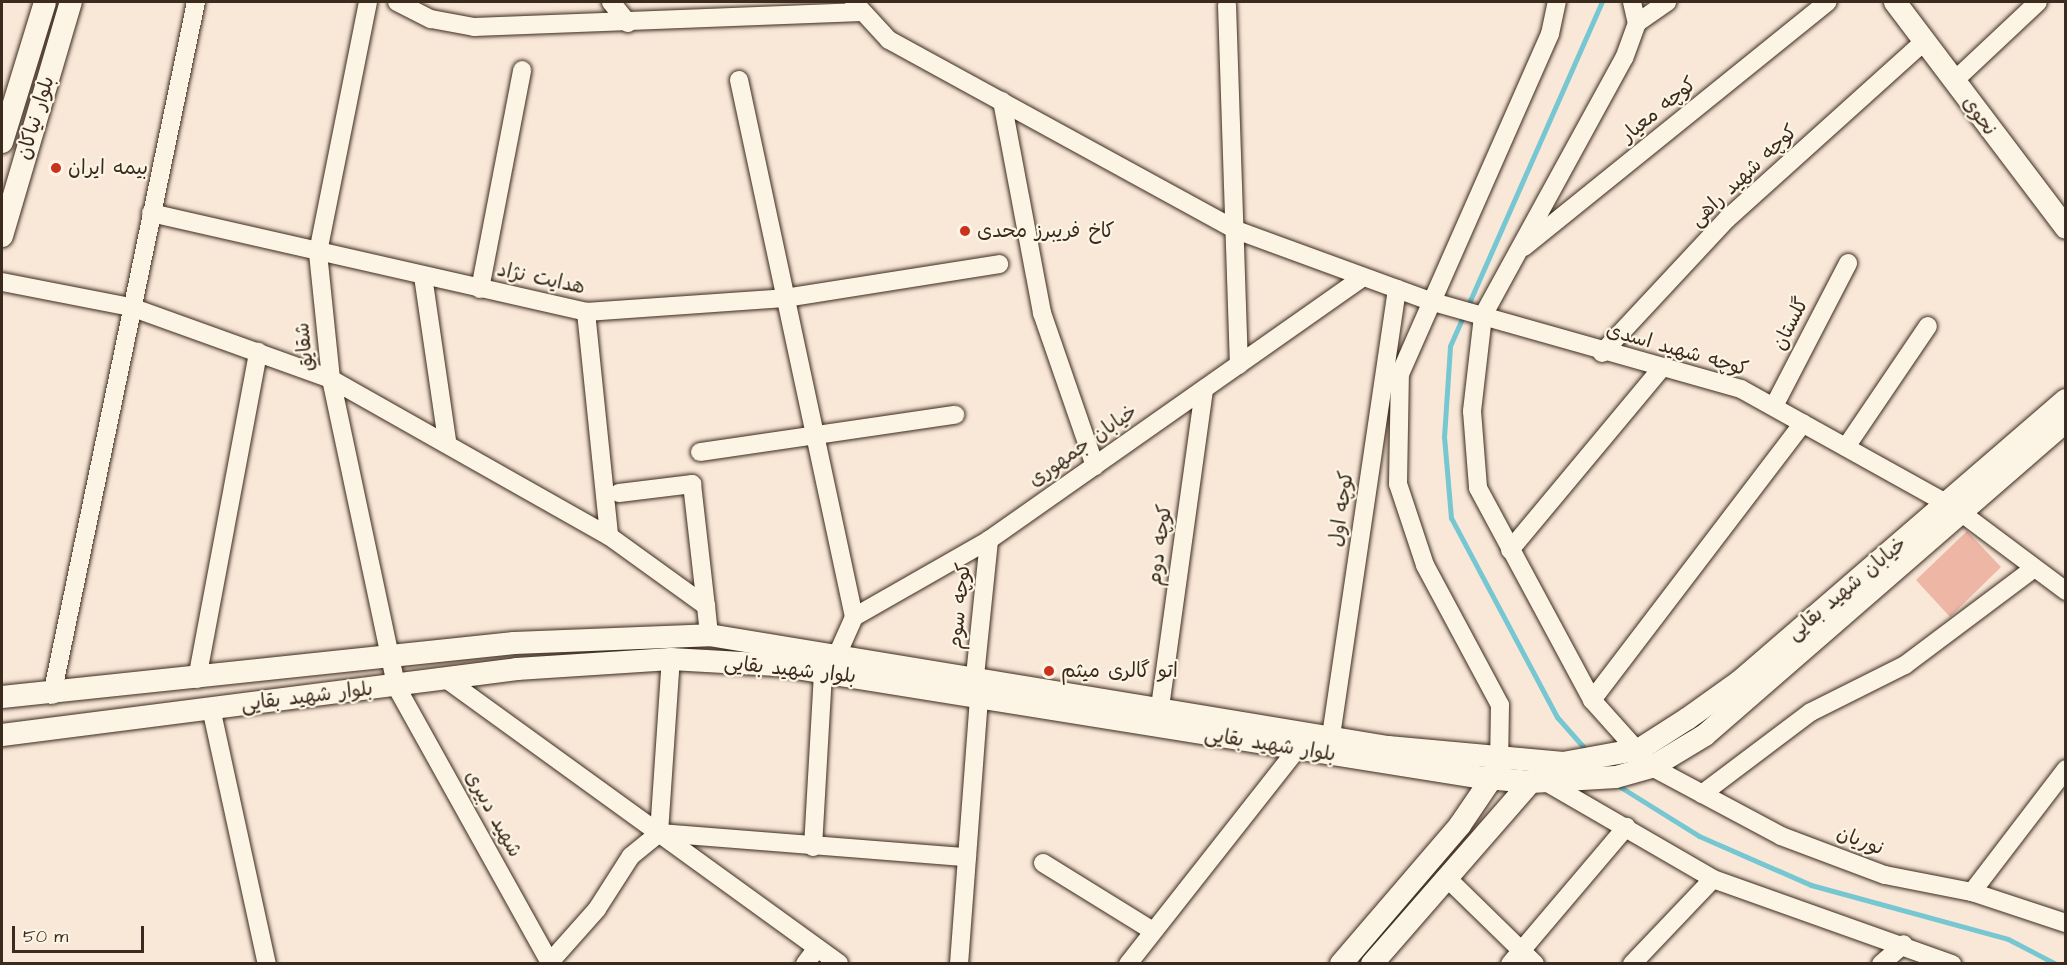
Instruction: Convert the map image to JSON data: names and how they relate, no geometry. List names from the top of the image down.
{
  "streets": {
    "main road": [
      "نحوی",
      "بلوار نیاکان",
      "خیابان شهید بقایی",
      "بلوار شهید بقایی"
    ],
    "street": [
      "کوچه معیار",
      "کوچه شهید راهی",
      "هدایت نژاد",
      "گلستان",
      "شقایق",
      "کوچه شهید اسدی",
      "خیابان جمهوری",
      "کوچه اول",
      "کوچه دوم",
      "کوچه سوم",
      "شهید دبیری",
      "نوریان"
    ]
  },
  "crossings": [
    ["نحوی", "کوچه شهید راهی"],
    ["کوچه شهید راهی", "کوچه شهید اسدی"],
    ["هدایت نژاد", "شقایق"],
    ["گلستان", "کوچه شهید اسدی"],
    ["شقایق", "بلوار شهید بقایی"],
    ["شقایق", "شهید دبیری"],
    ["کوچه شهید اسدی", "خیابان جمهوری"],
    ["کوچه شهید اسدی", "کوچه اول"],
    ["کوچه شهید اسدی", "خیابان شهید بقایی"],
    ["کوچه شهید اسدی", "نوریان"],
    ["خیابان جمهوری", "کوچه دوم"],
    ["خیابان جمهوری", "کوچه سوم"],
    ["کوچه اول", "بلوار شهید بقایی"],
    ["کوچه دوم", "بلوار شهید بقایی"],
    ["خیابان شهید بقایی", "بلوار شهید بقایی"],
    ["خیابان شهید بقایی", "نوریان"],
    ["کوچه سوم", "بلوار شهید بقایی"],
    ["بلوار شهید بقایی", "شهید دبیری"],
    ["بلوار شهید بقایی", "نوریان"]
  ],
  "places": ["بیمه ایران", "کاخ فریبرز محدی", "اتو گالری میثم"],
  "scale_bar": "50 m"
}
